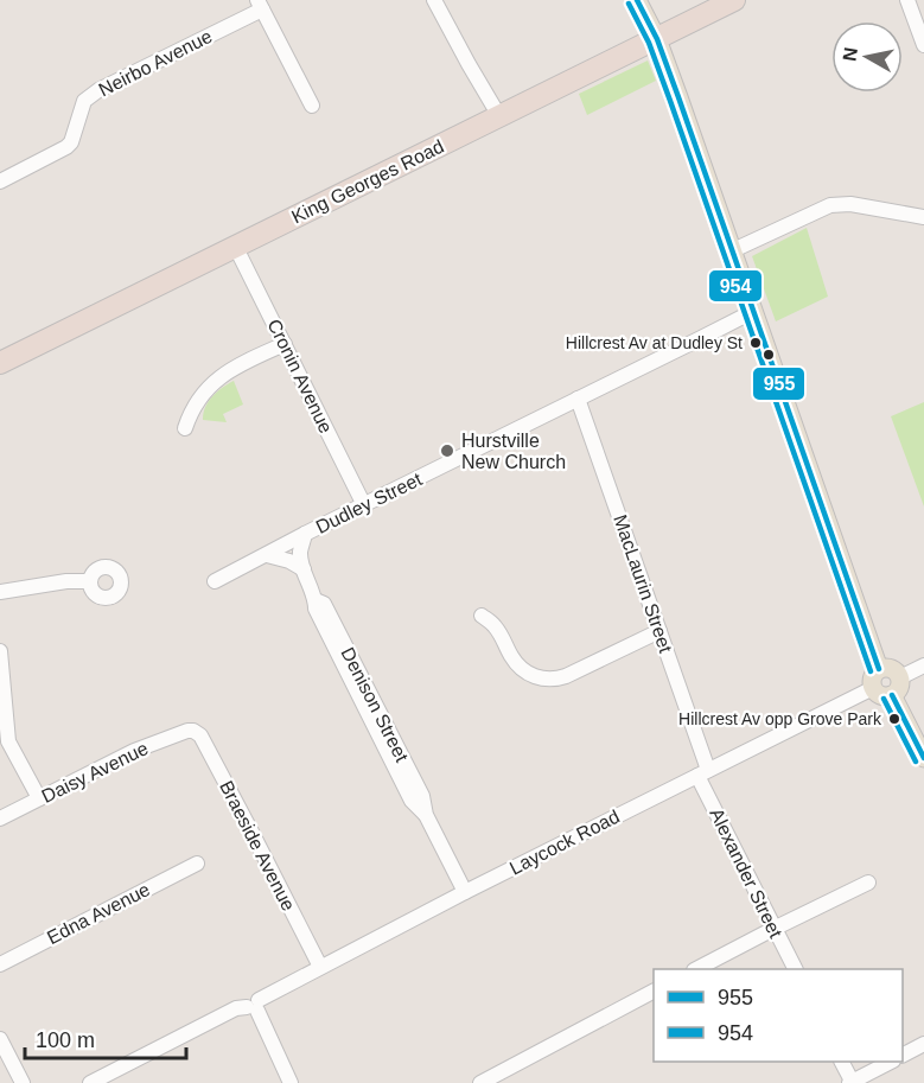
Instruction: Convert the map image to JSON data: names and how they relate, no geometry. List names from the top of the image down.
{
  "streets": {
    "highway": ["King Georges Road"],
    "street": [
      "Neirbo Avenue",
      "Cronin Avenue",
      "Dudley Street",
      "MacLaurin Street",
      "Denison Street",
      "Daisy Avenue",
      "Laycock Road",
      "Braeside Avenue",
      "Alexander Street",
      "Edna Avenue"
    ]
  },
  "crossings": [
    ["King Georges Road", "Cronin Avenue"],
    ["Cronin Avenue", "Dudley Street"],
    ["Dudley Street", "MacLaurin Street"],
    ["Dudley Street", "Denison Street"],
    ["MacLaurin Street", "Laycock Road"],
    ["MacLaurin Street", "Alexander Street"],
    ["Denison Street", "Laycock Road"],
    ["Daisy Avenue", "Braeside Avenue"],
    ["Laycock Road", "Braeside Avenue"],
    ["Laycock Road", "Alexander Street"]
  ],
  "places": ["Hillcrest Av at Dudley St", "Hurstville New Church", "Hillcrest Av opp Grove Park"],
  "lines": ["transit line 955", "transit line 954"],
  "legend": ["955", "954"],
  "scale_bar": "100 m",
  "north": "left"
}
